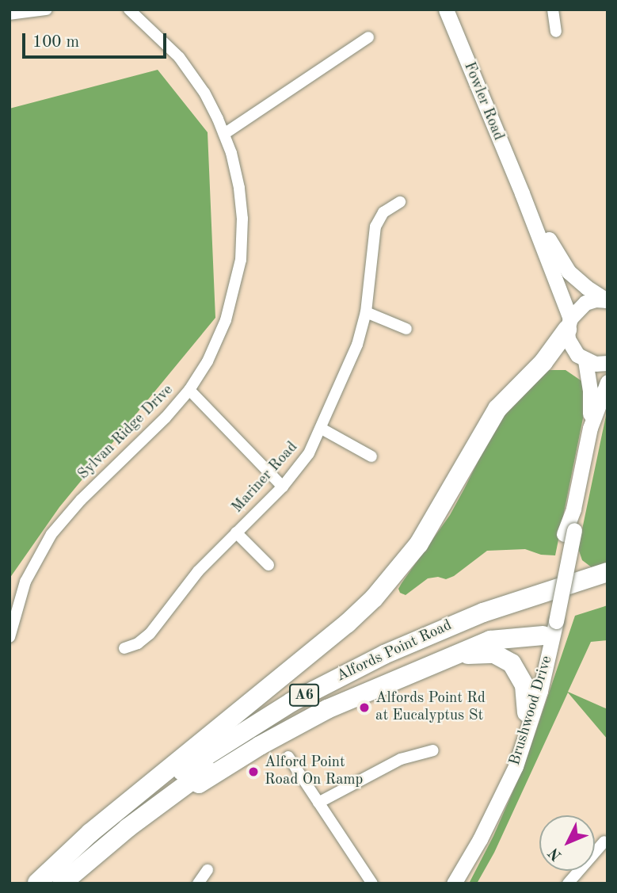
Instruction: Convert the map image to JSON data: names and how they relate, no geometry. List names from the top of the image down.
{
  "streets": {
    "highway": ["Alfords Point Road", "A6"],
    "street": [
      "Fowler Road",
      "Sylvan Ridge Drive",
      "Mariner Road",
      "Brushwood Drive"
    ]
  },
  "crossings": [
    ["Fowler Road", "Brushwood Drive"]
  ],
  "places": ["Alfords Point Rd at Eucalyptus St", "Alford Point Road On Ramp"],
  "scale_bar": "100 m",
  "north": "bottom left"
}
